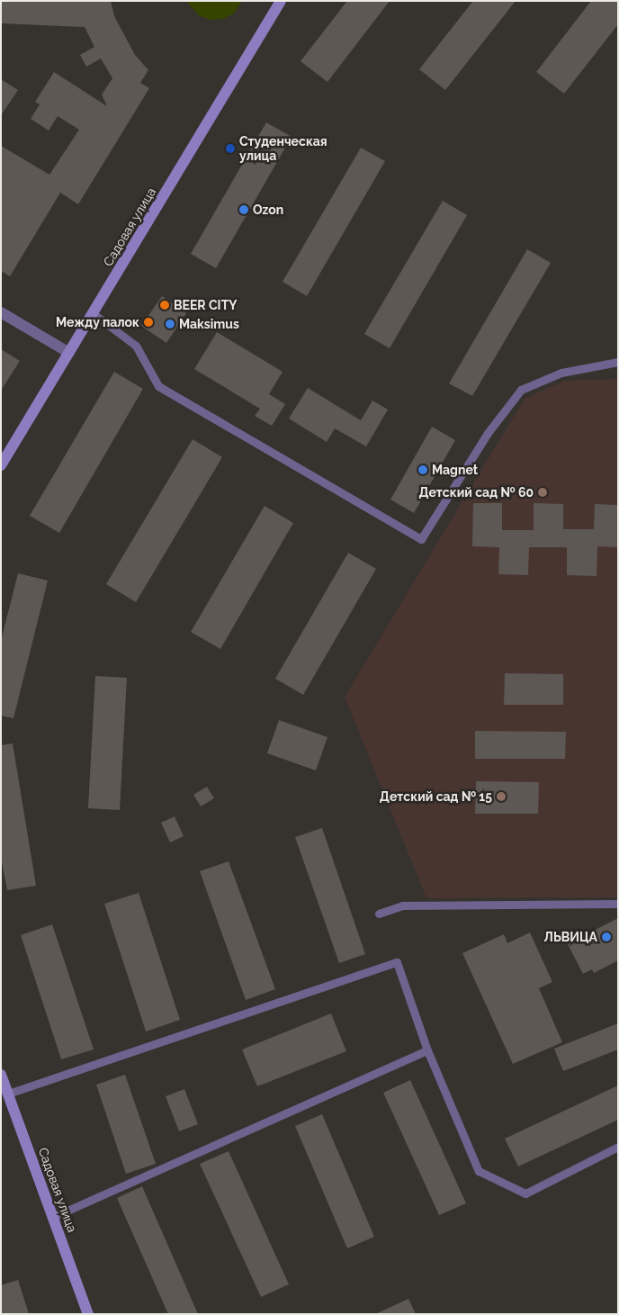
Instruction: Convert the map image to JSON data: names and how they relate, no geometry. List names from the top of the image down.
{
  "streets": {
    "main road": ["Садовая улица"]
  },
  "places": [
    "Студенческая улица",
    "Ozon",
    "BEER CITY",
    "Между палок",
    "Maksimus",
    "Magnet",
    "Детский сад № 60",
    "Детский сад № 15",
    "ЛЬВИЦА"
  ]
}
